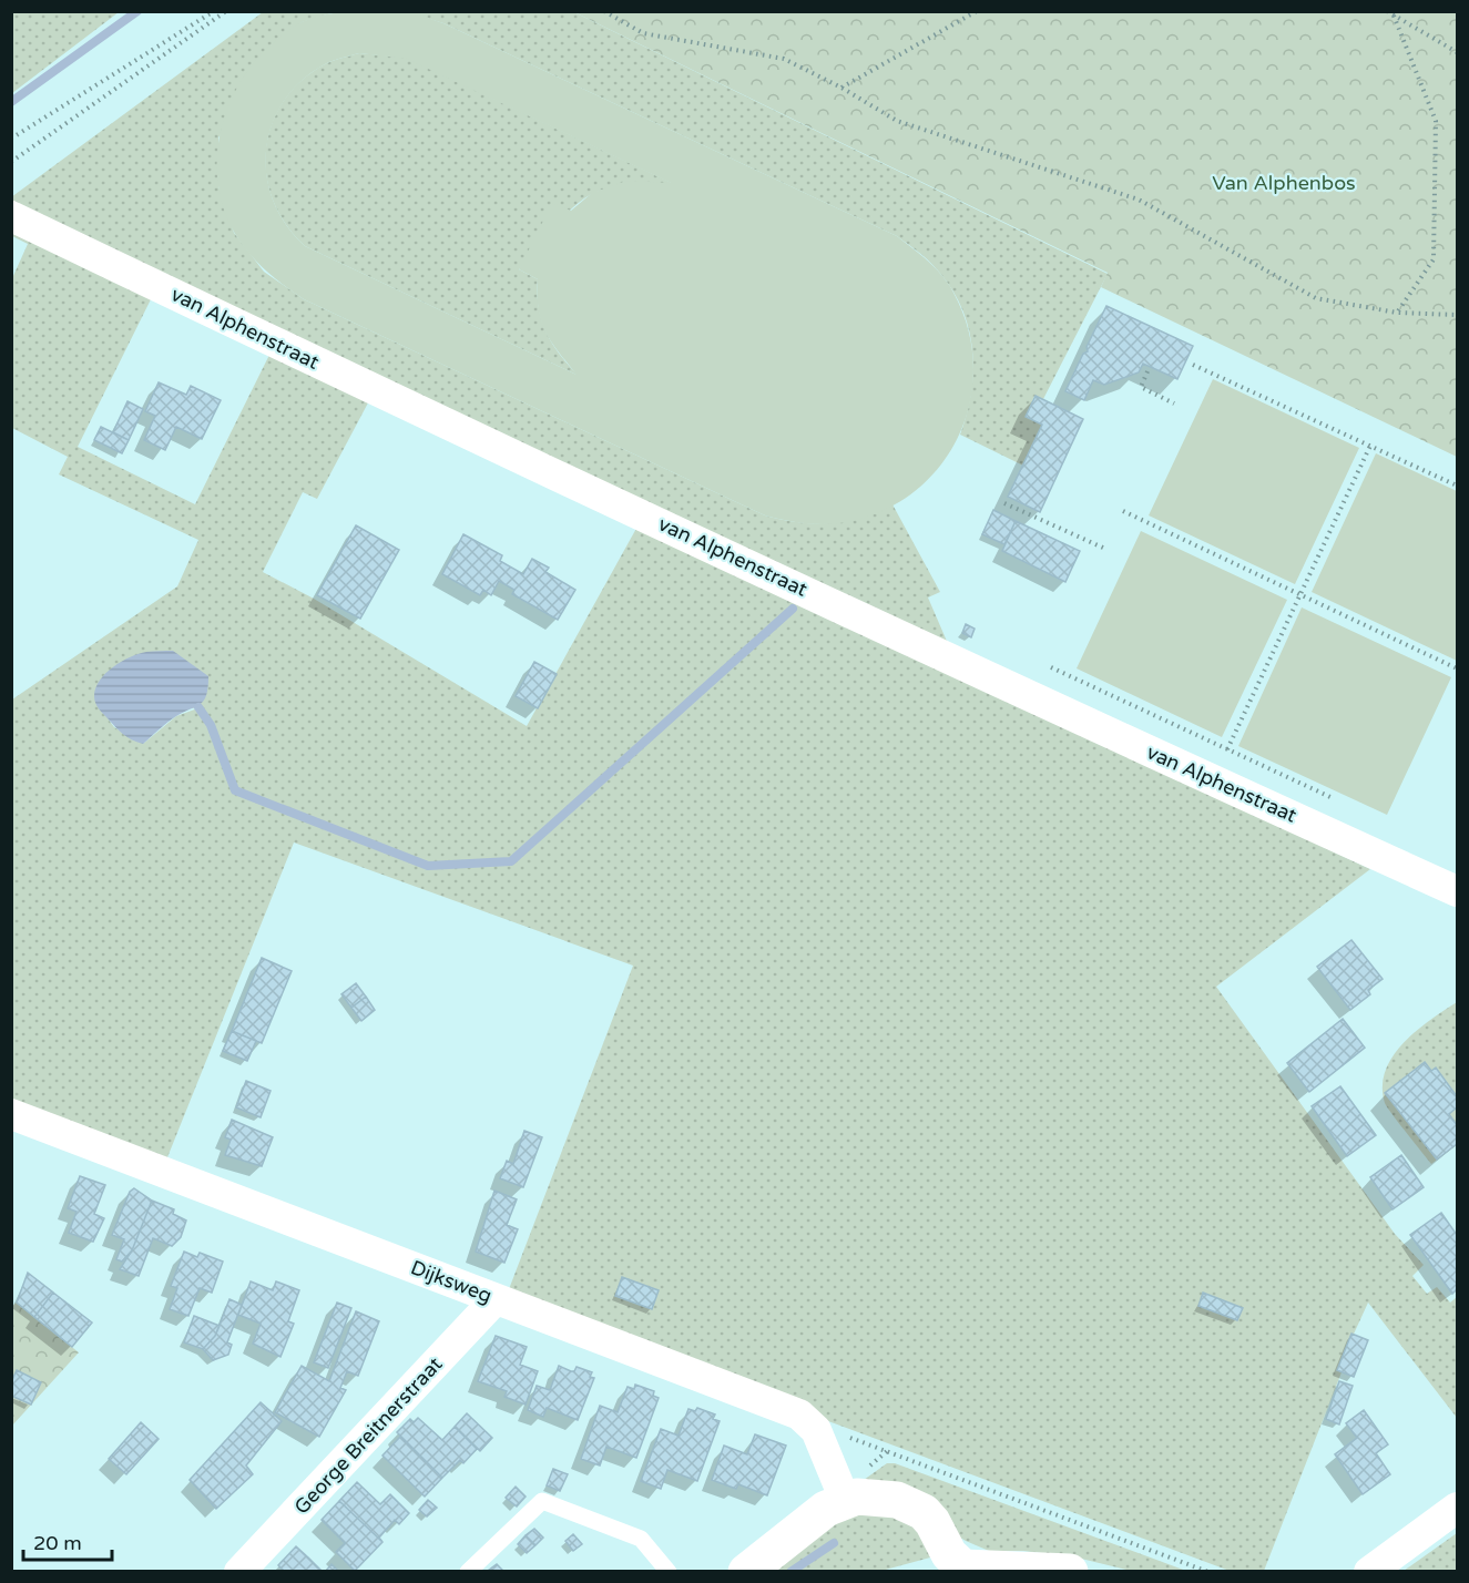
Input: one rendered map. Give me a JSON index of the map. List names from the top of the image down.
{
  "streets": {
    "street": ["van Alphenstraat", "Dijksweg", "George Breitnerstraat"]
  },
  "crossings": [
    ["Dijksweg", "George Breitnerstraat"]
  ],
  "parks": ["Van Alphenbos"],
  "scale_bar": "20 m"
}
